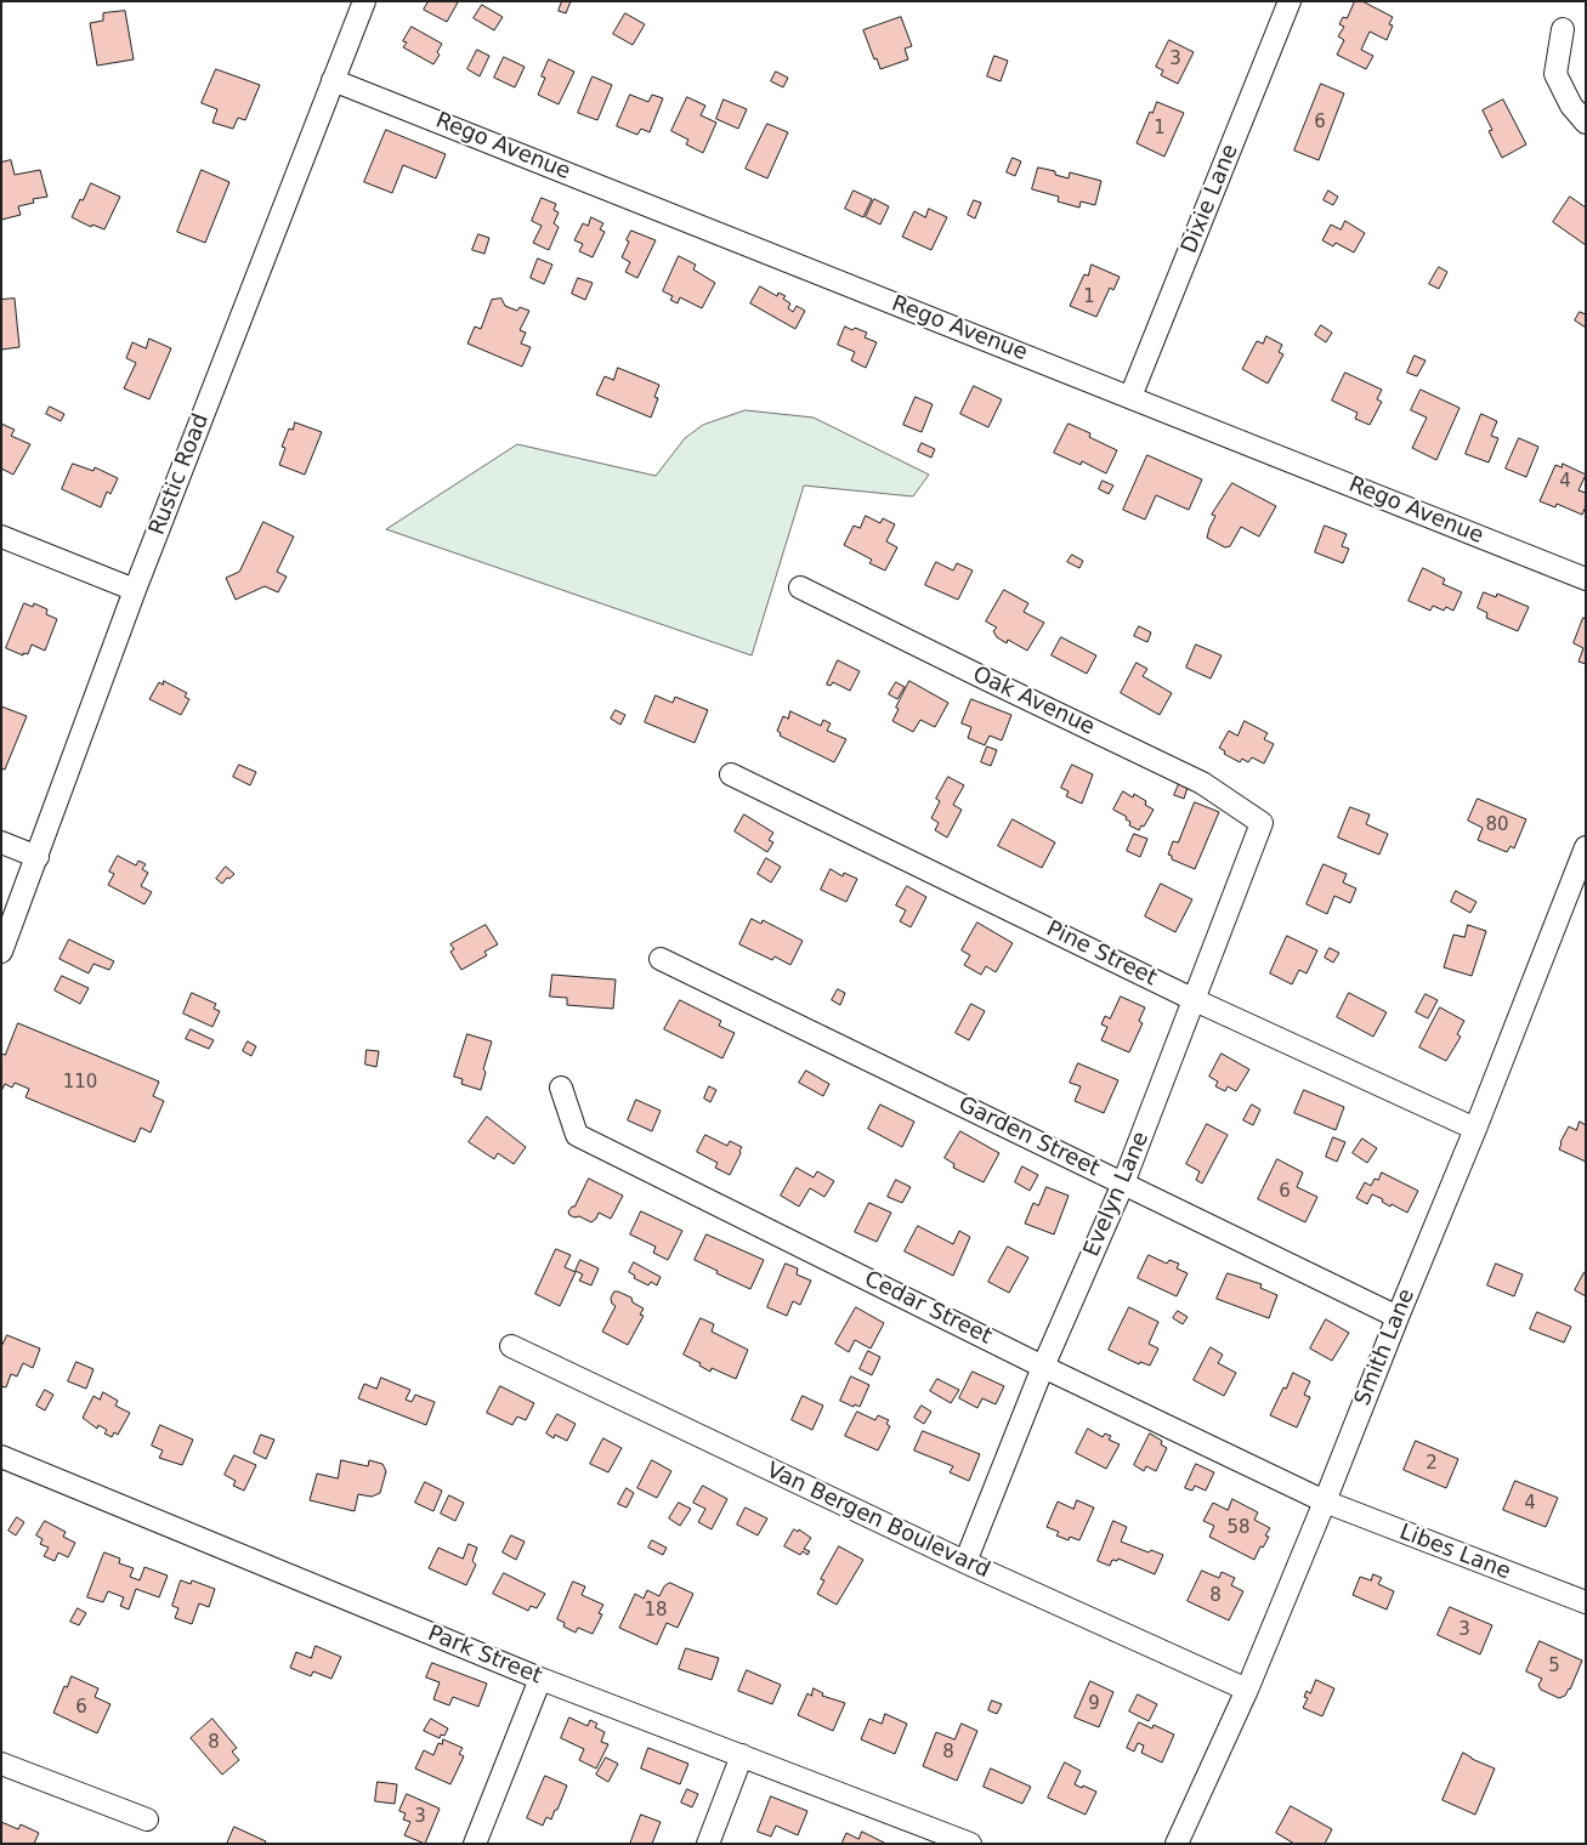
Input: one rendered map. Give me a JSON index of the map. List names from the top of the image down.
{
  "streets": {
    "street": [
      "Rego Avenue",
      "Dixie Lane",
      "Rustic Road",
      "Oak Avenue",
      "Pine Street",
      "Garden Street",
      "Evelyn Lane",
      "Cedar Street",
      "Smith Lane",
      "Van Bergen Boulevard",
      "Libes Lane",
      "Park Street"
    ]
  },
  "crossings": [
    ["Rego Avenue", "Dixie Lane"],
    ["Rego Avenue", "Rustic Road"],
    ["Oak Avenue", "Evelyn Lane"],
    ["Pine Street", "Evelyn Lane"],
    ["Pine Street", "Smith Lane"],
    ["Garden Street", "Evelyn Lane"],
    ["Garden Street", "Smith Lane"],
    ["Evelyn Lane", "Cedar Street"],
    ["Evelyn Lane", "Van Bergen Boulevard"],
    ["Cedar Street", "Smith Lane"],
    ["Cedar Street", "Libes Lane"],
    ["Smith Lane", "Van Bergen Boulevard"],
    ["Smith Lane", "Libes Lane"]
  ],
  "house_numbers": [
    "3",
    "6",
    "1",
    "1",
    "4",
    "80",
    "110",
    "6",
    "2",
    "4",
    "58",
    "8",
    "18",
    "3",
    "5",
    "9",
    "6",
    "8",
    "8",
    "3"
  ]
}
